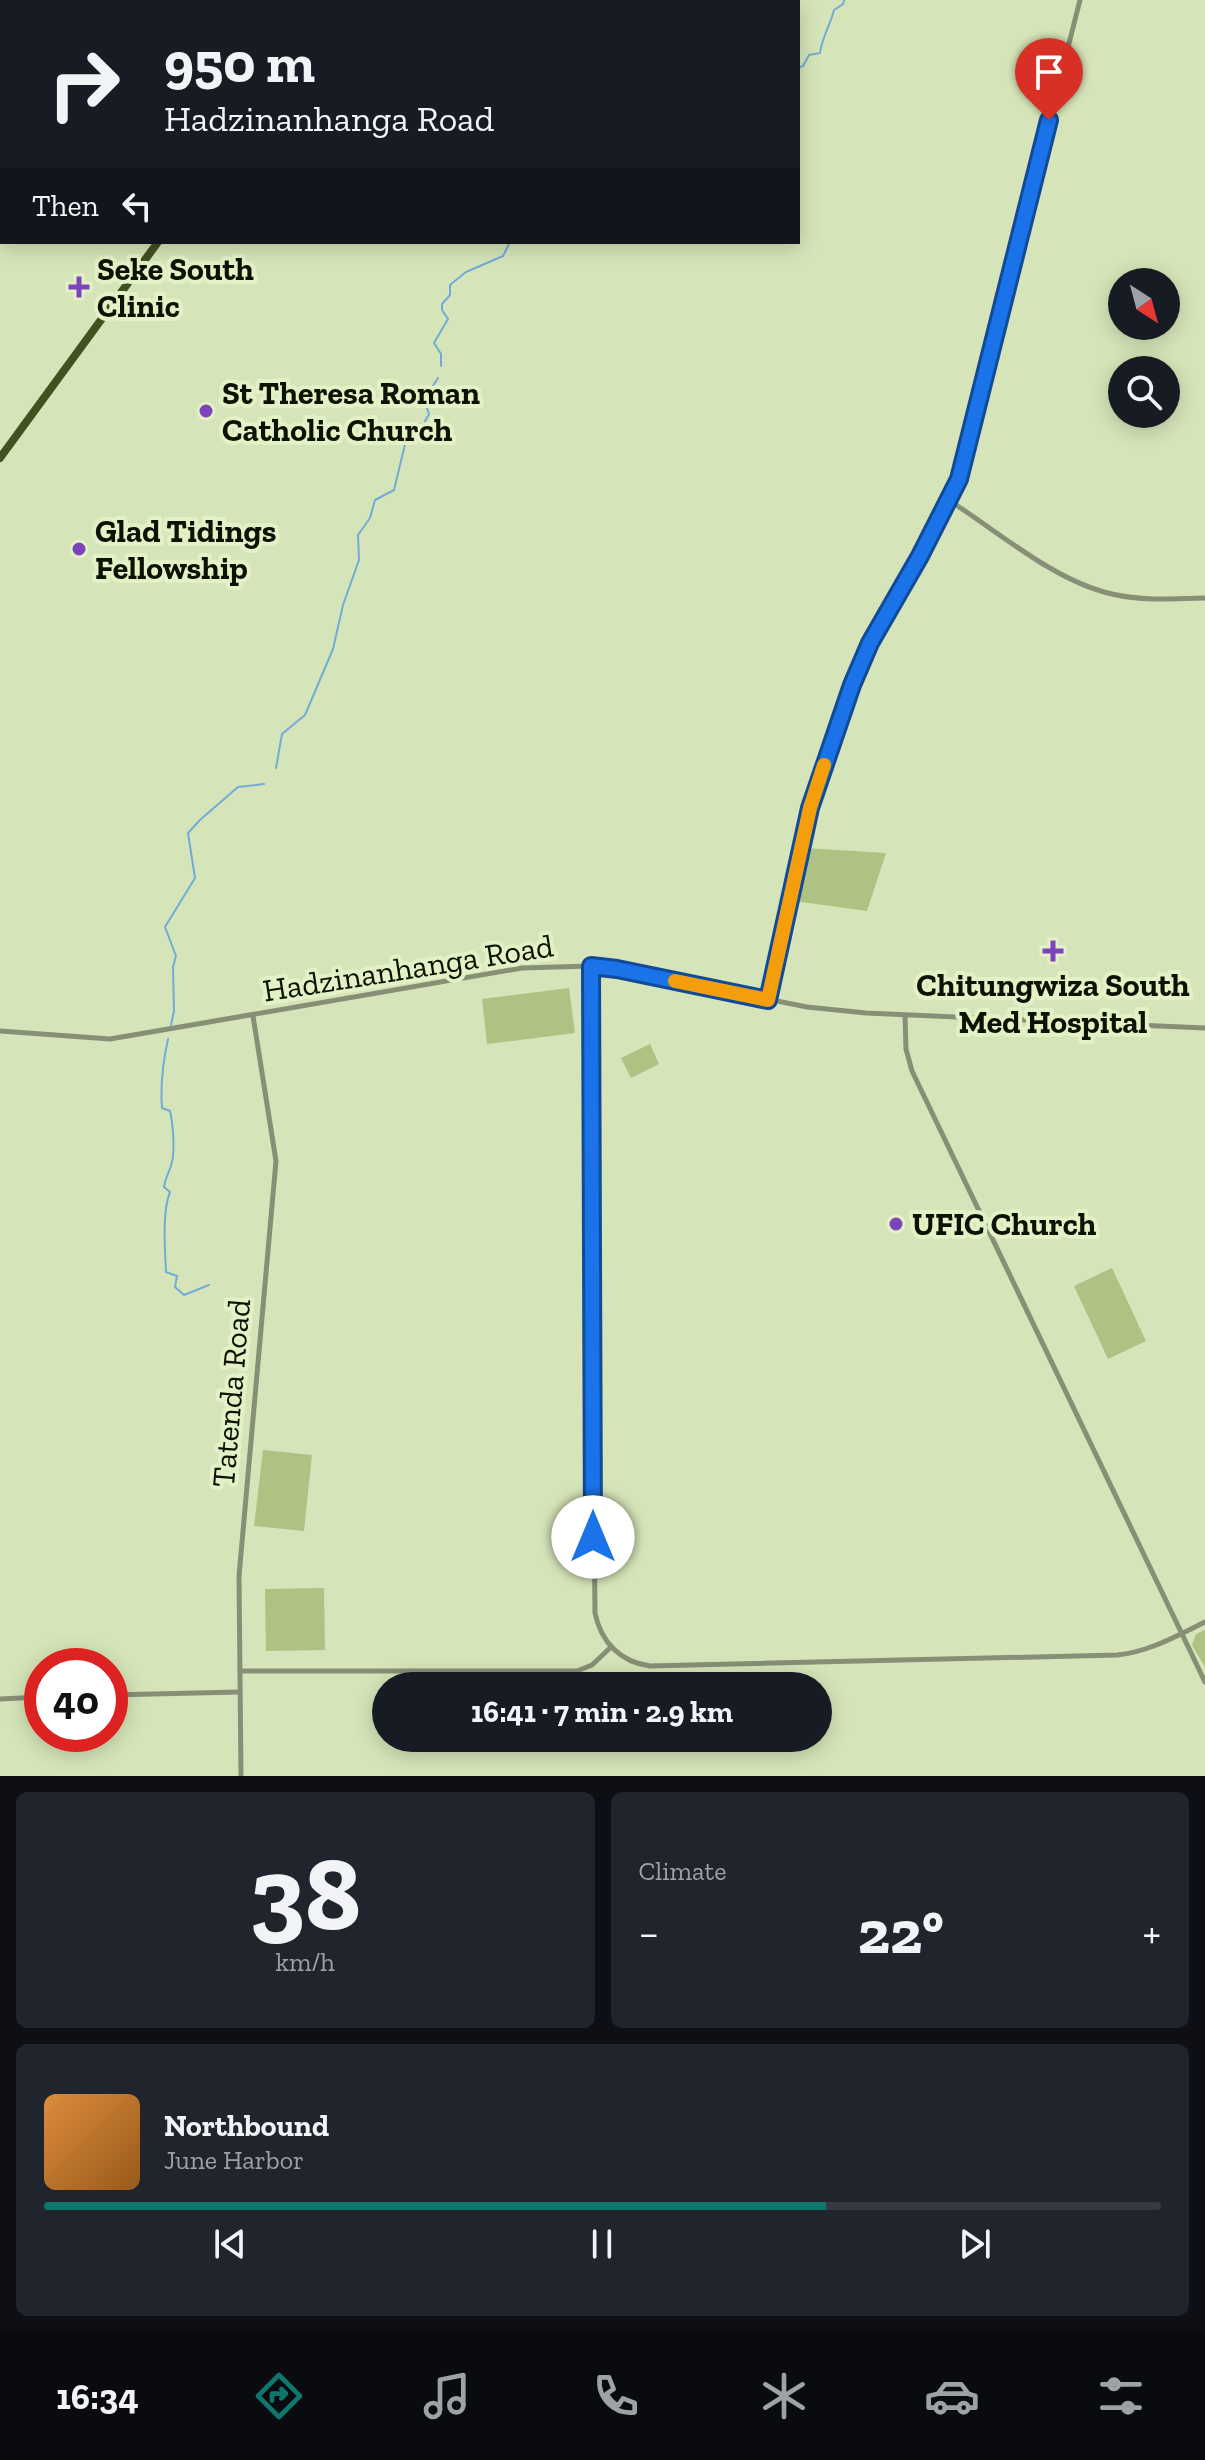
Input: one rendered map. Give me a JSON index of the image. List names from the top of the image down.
{
  "streets": {
    "street": ["Hadzinanhanga Road", "Tatenda Road"]
  },
  "crossings": [
    ["Hadzinanhanga Road", "Tatenda Road"]
  ],
  "places": {
    "health": ["Seke South Clinic", "Chitungwiza South Med Hospital"],
    "other": ["St Theresa Roman Catholic Church", "Glad Tidings Fellowship", "UFIC Church"]
  },
  "north": "bottom right",
  "page": {
    "turn": ["950 m", "Hadzinanhanga Road"],
    "then": "Then",
    "limit": "40",
    "trip": "16:41 · 7 min · 2.9 km",
    "tile": [
      ["38", "km/h"],
      "Climate"
    ],
    "heat": ["−", "22°", "+"],
    "song": ["Northbound", "June Harbor"],
    "tabs": "16:34"
  }
}
